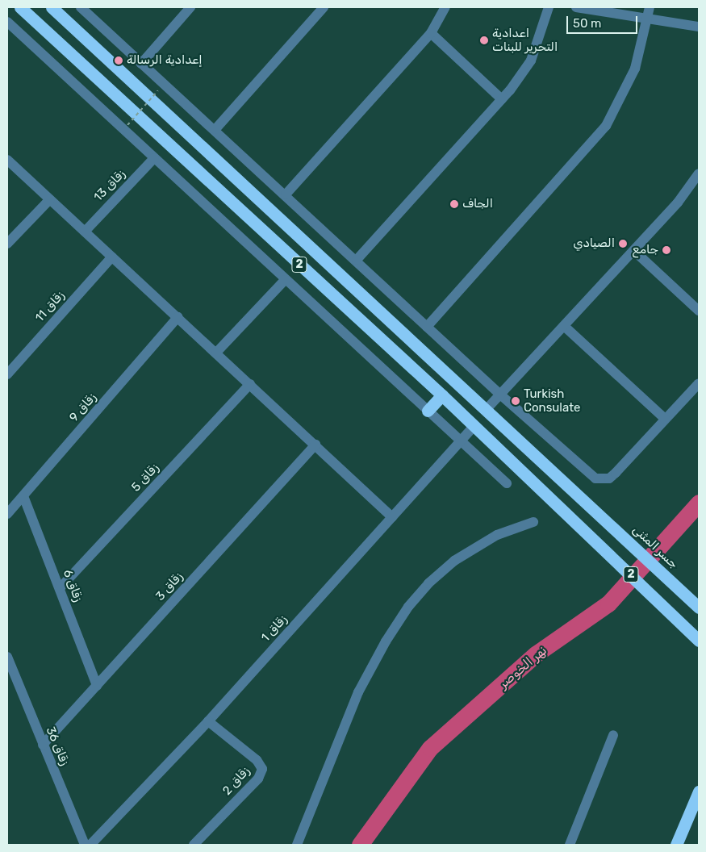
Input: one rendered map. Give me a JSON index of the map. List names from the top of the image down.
{
  "streets": {
    "highway": ["2", "جسر المثنى"],
    "street": [
      "زقاق 13",
      "زقاق 11",
      "زقاق 9",
      "زقاق 5",
      "زقاق 6",
      "زقاق 3",
      "زقاق 1",
      "زقاق 36",
      "زقاق 2"
    ]
  },
  "crossings": [
    ["2", "جسر المثنى"],
    ["2", "زقاق 1"],
    ["زقاق 9", "زقاق 6"],
    ["زقاق 5", "زقاق 6"],
    ["زقاق 6", "زقاق 3"],
    ["زقاق 3", "زقاق 36"],
    ["زقاق 1", "زقاق 2"]
  ],
  "water": ["نهر الخوصر"],
  "places": [
    "اعدادية التحرير للبنات",
    "إعدادية الرسالة",
    "الجاف",
    "الصيادي",
    "جامع",
    "Turkish Consulate"
  ],
  "scale_bar": "50 m"
}
